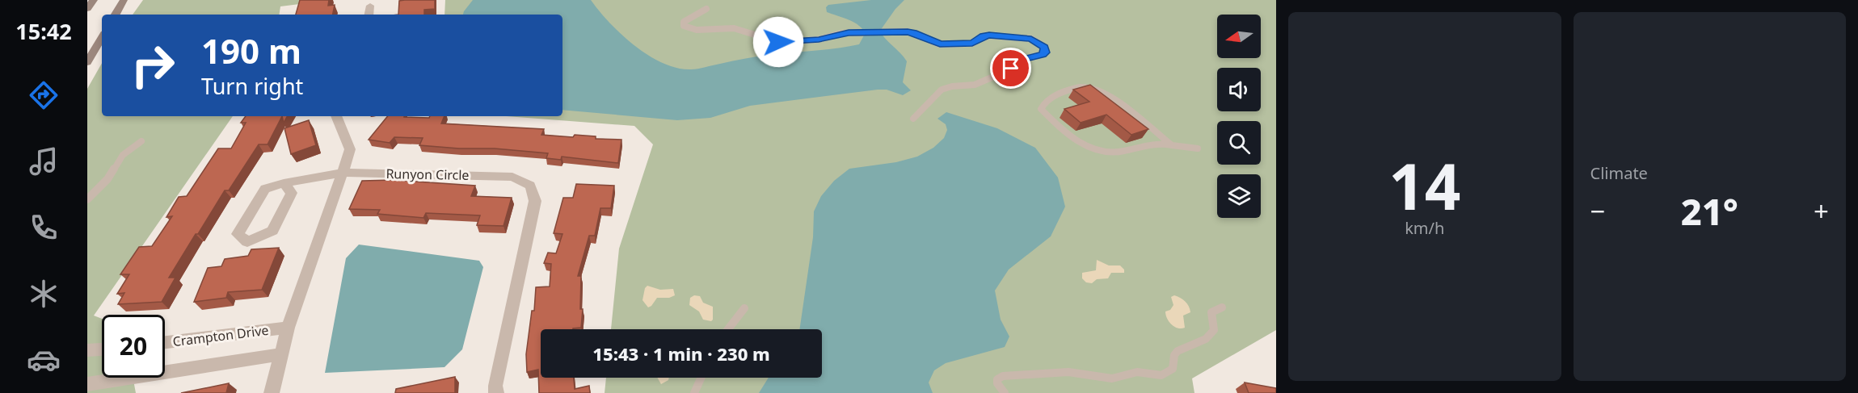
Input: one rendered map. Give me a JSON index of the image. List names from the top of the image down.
{
  "streets": {
    "street": ["Runyon Circle", "Crampton Drive"]
  },
  "north": "left",
  "page": {
    "tabs": "15:42",
    "tile": [
      ["14", "km/h"],
      "Climate"
    ],
    "turn": ["190 m", "Turn right"],
    "heat": ["−", "21°", "+"],
    "limit": "20",
    "trip": "15:43 · 1 min · 230 m"
  }
}
